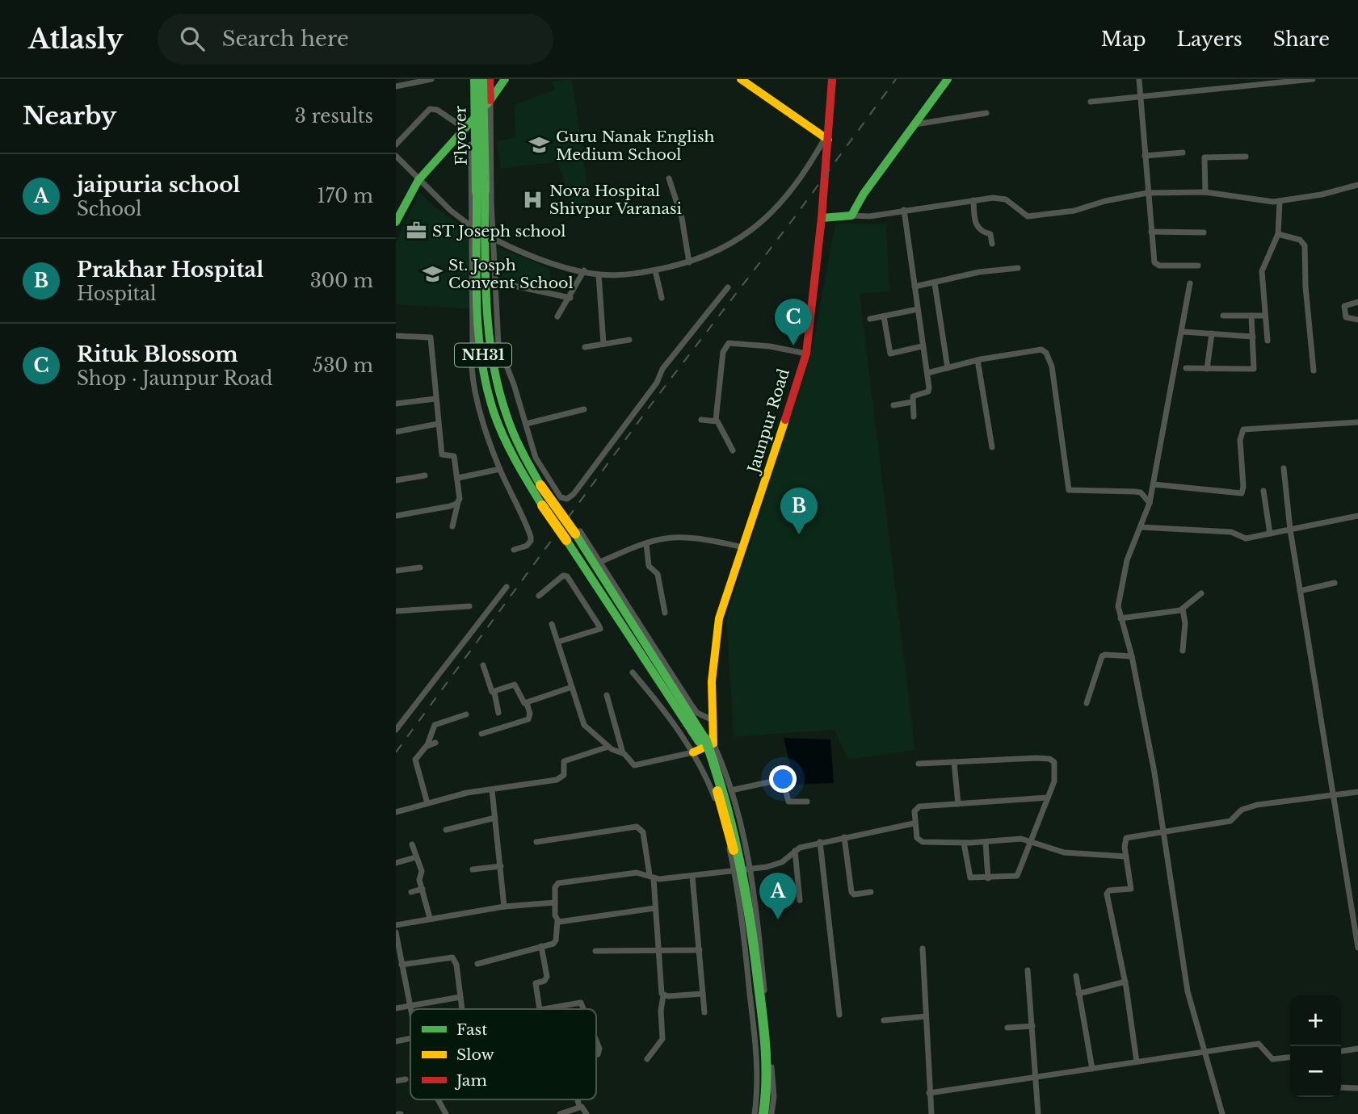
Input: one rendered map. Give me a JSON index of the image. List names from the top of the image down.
{
  "streets": {
    "main road": ["Flyover", "NH31", "Jaunpur Road"]
  },
  "crossings": [
    ["Flyover", "NH31"],
    ["NH31", "Jaunpur Road"]
  ],
  "places": {
    "school or university": ["Guru Nanak English Medium School", "St. Josph Convent School"],
    "hospital": ["Nova Hospital Shivpur Varanasi"],
    "office": ["ST Joseph school"]
  },
  "legend": ["Fast", "Slow", "Jam"],
  "page": {
    "header": "Atlasly",
    "search": "Search here",
    "nav": ["Map", "Layers", "Share"],
    "heading": ["Nearby", "3 results"],
    "list": [
      {
        "mark": "A",
        "name": "jaipuria school",
        "note": "School",
        "value": "170 m"
      },
      {
        "mark": "B",
        "name": "Prakhar Hospital",
        "note": "Hospital",
        "value": "300 m"
      },
      {
        "mark": "C",
        "name": "Rituk Blossom",
        "note": "Shop · Jaunpur Road",
        "value": "530 m"
      }
    ],
    "pins": ["C", "B", "A"],
    "map_buttons": ["+", "−"]
  }
}
